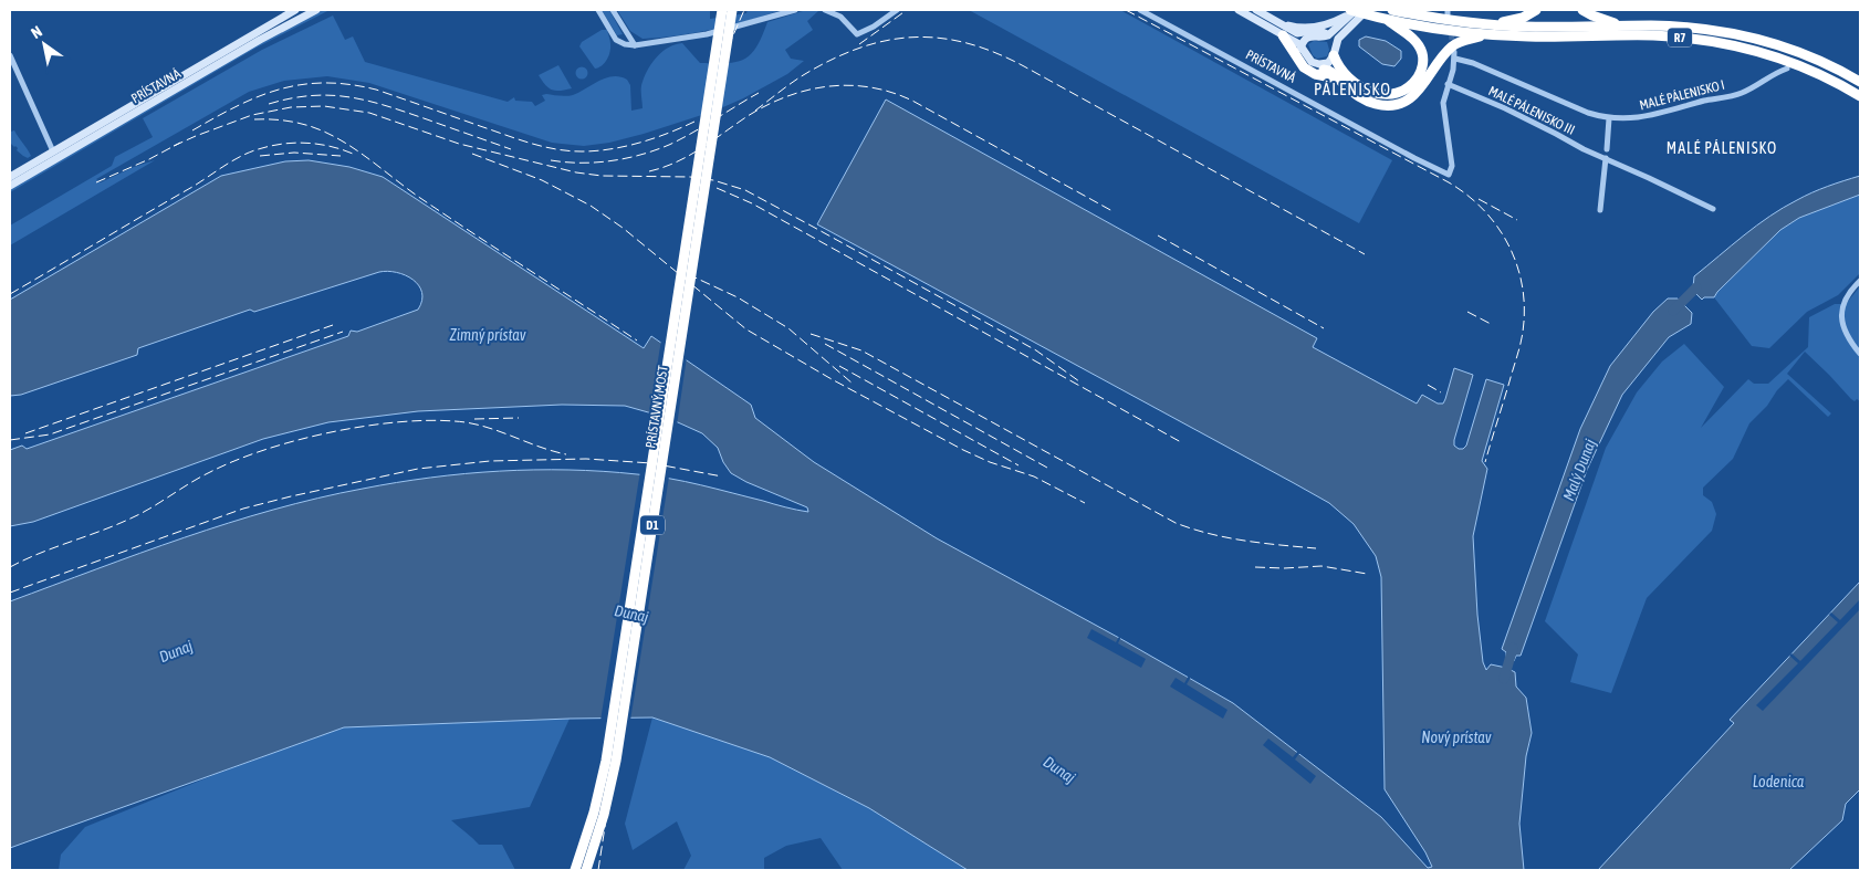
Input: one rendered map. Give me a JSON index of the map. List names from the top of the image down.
{
  "streets": {
    "highway": ["R7", "PRÍSTAVNÝ MOST", "D1"],
    "main road": ["PRÍSTAVNÁ"],
    "street": ["MALÉ PÁLENISKO I", "MALÉ PÁLENISKO III"]
  },
  "crossings": [
    ["PRÍSTAVNÁ", "MALÉ PÁLENISKO III"]
  ],
  "districts": ["PÁLENISKO", "MALÉ PÁLENISKO"],
  "water": [
    "Zimný prístav",
    "Malý Dunaj",
    "Dunaj",
    "Nový prístav",
    "Lodenica"
  ],
  "north": "top left"
}
